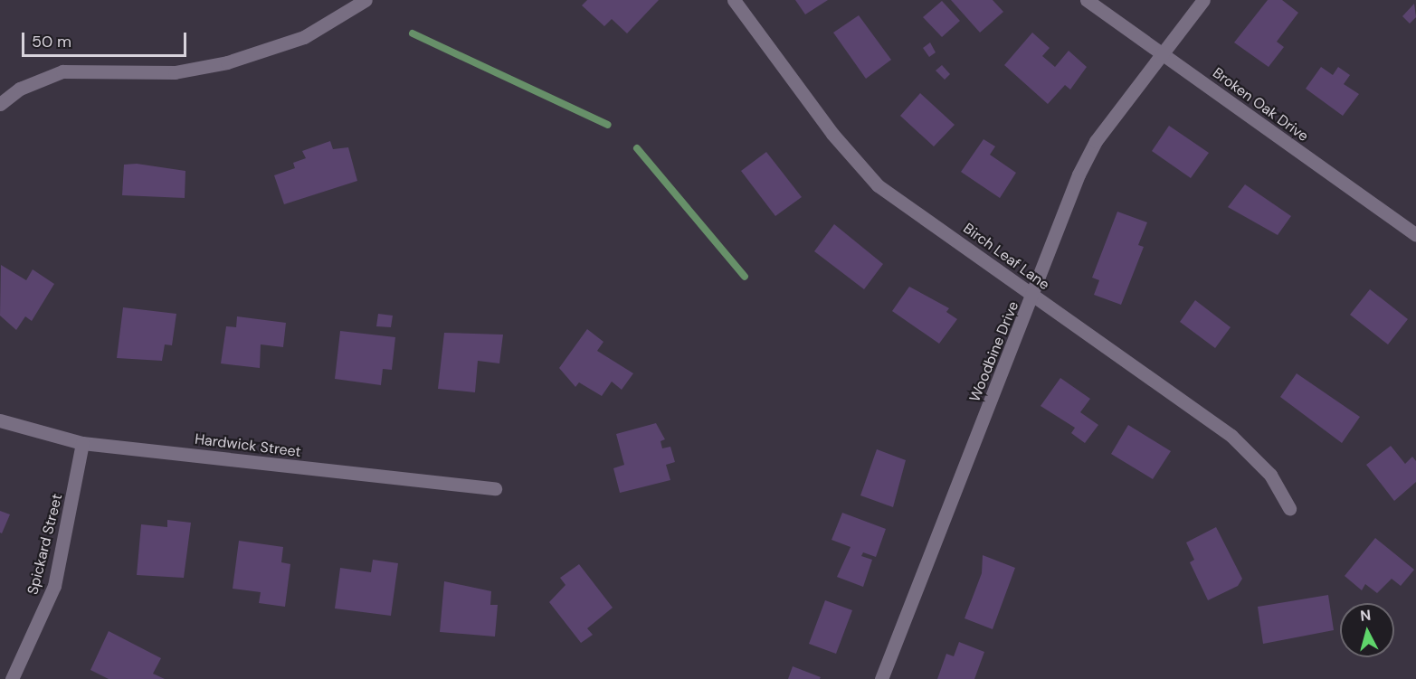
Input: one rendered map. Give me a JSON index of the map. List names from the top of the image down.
{
  "streets": {
    "street": [
      "Broken Oak Drive",
      "Birch Leaf Lane",
      "Woodbine Drive",
      "Hardwick Street",
      "Spickard Street"
    ]
  },
  "crossings": [
    ["Broken Oak Drive", "Woodbine Drive"],
    ["Birch Leaf Lane", "Woodbine Drive"],
    ["Hardwick Street", "Spickard Street"]
  ],
  "scale_bar": "50 m",
  "north": "top"
}
